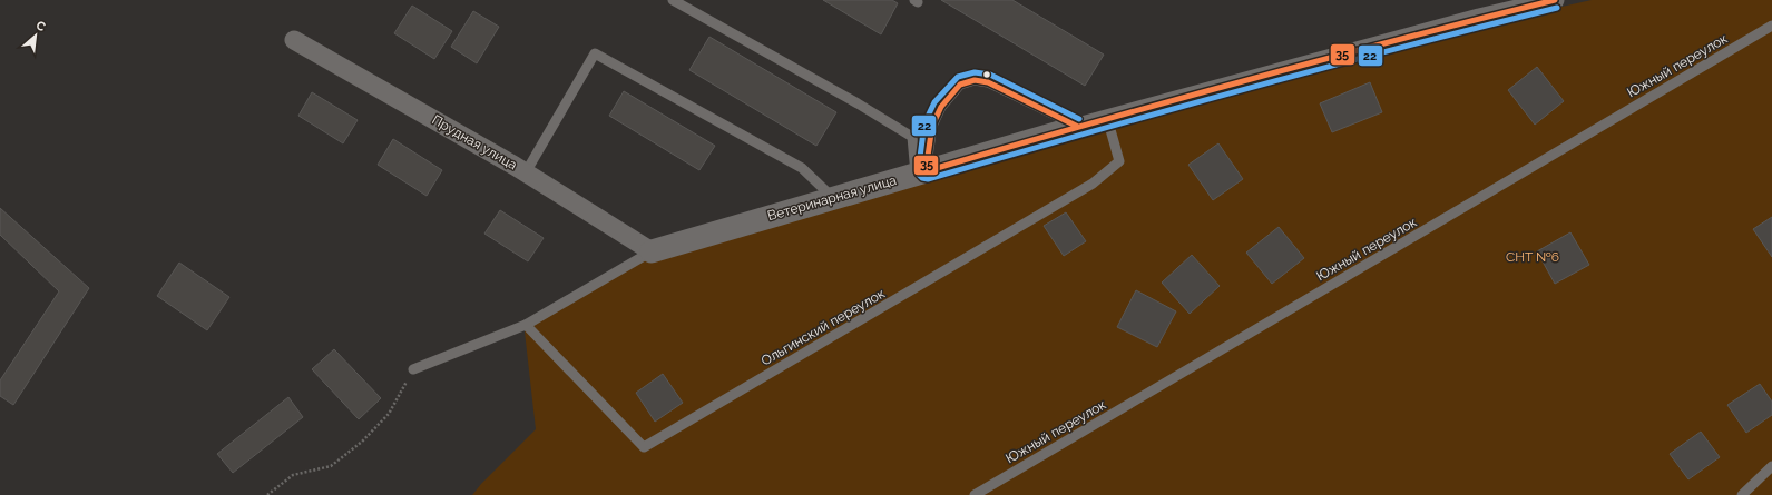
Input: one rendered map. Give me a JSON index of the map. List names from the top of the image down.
{
  "streets": {
    "street": ["Прудная улица", "Ветеринарная улица"],
    "lane": ["Южный переулок", "Ольгинский переулок"]
  },
  "crossings": [
    ["Прудная улица", "Ветеринарная улица"],
    ["Ветеринарная улица", "Ольгинский переулок"]
  ],
  "parks": ["СНТ №6"],
  "lines": ["transit line 35", "transit line 22"],
  "north": "top right"
}
